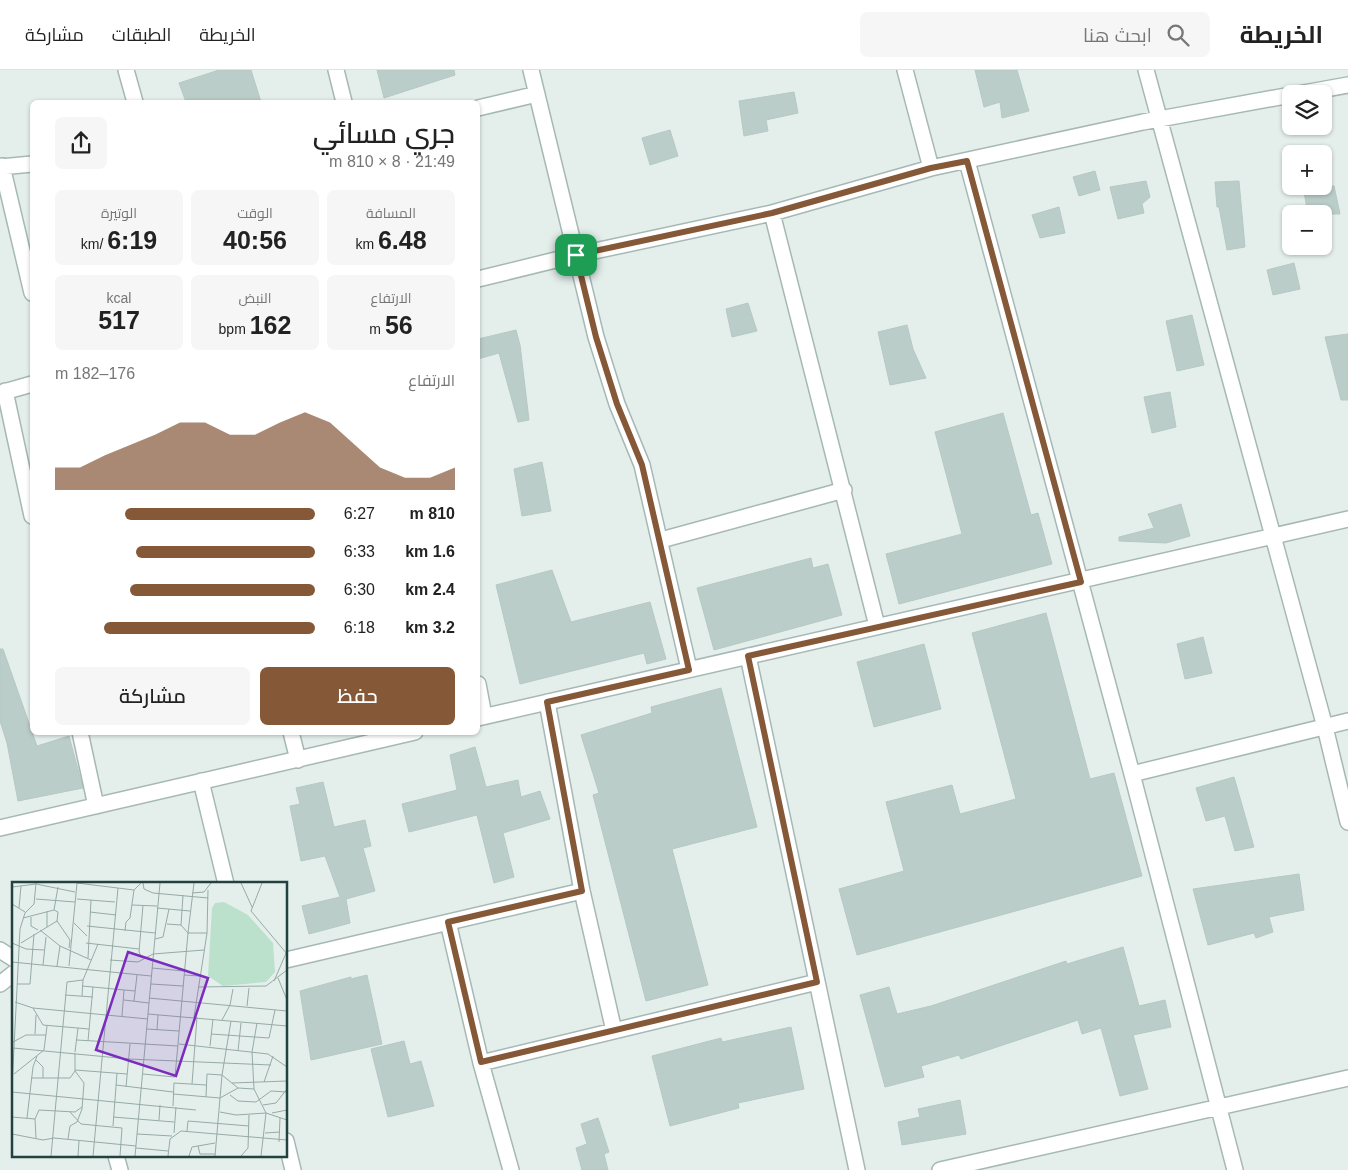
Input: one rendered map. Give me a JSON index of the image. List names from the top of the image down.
{
  "page": {
    "header": "الخريطة",
    "search": "ابحث هنا",
    "nav": ["الخريطة", "الطبقات", "مشاركة"],
    "map_buttons": ["+", "−"],
    "heading": ["جري مسائي", "21:49 · 8 × 810 m"],
    "stats": [
      ["المسافة", "6.48 km"],
      ["الوقت", "40:56"],
      ["الوتيرة", "6:19 /km"],
      ["الارتفاع", "56 m"],
      ["النبض", "162 bpm"],
      ["kcal", "517"]
    ],
    "chart": ["الارتفاع", "176–182 m"],
    "list": [
      {
        "name": "810 m",
        "note": "6:27"
      },
      {
        "name": "1.6 km",
        "note": "6:33"
      },
      {
        "name": "2.4 km",
        "note": "6:30"
      },
      {
        "name": "3.2 km",
        "note": "6:18"
      }
    ],
    "buttons": ["حفظ", "مشاركة"]
  }
}
